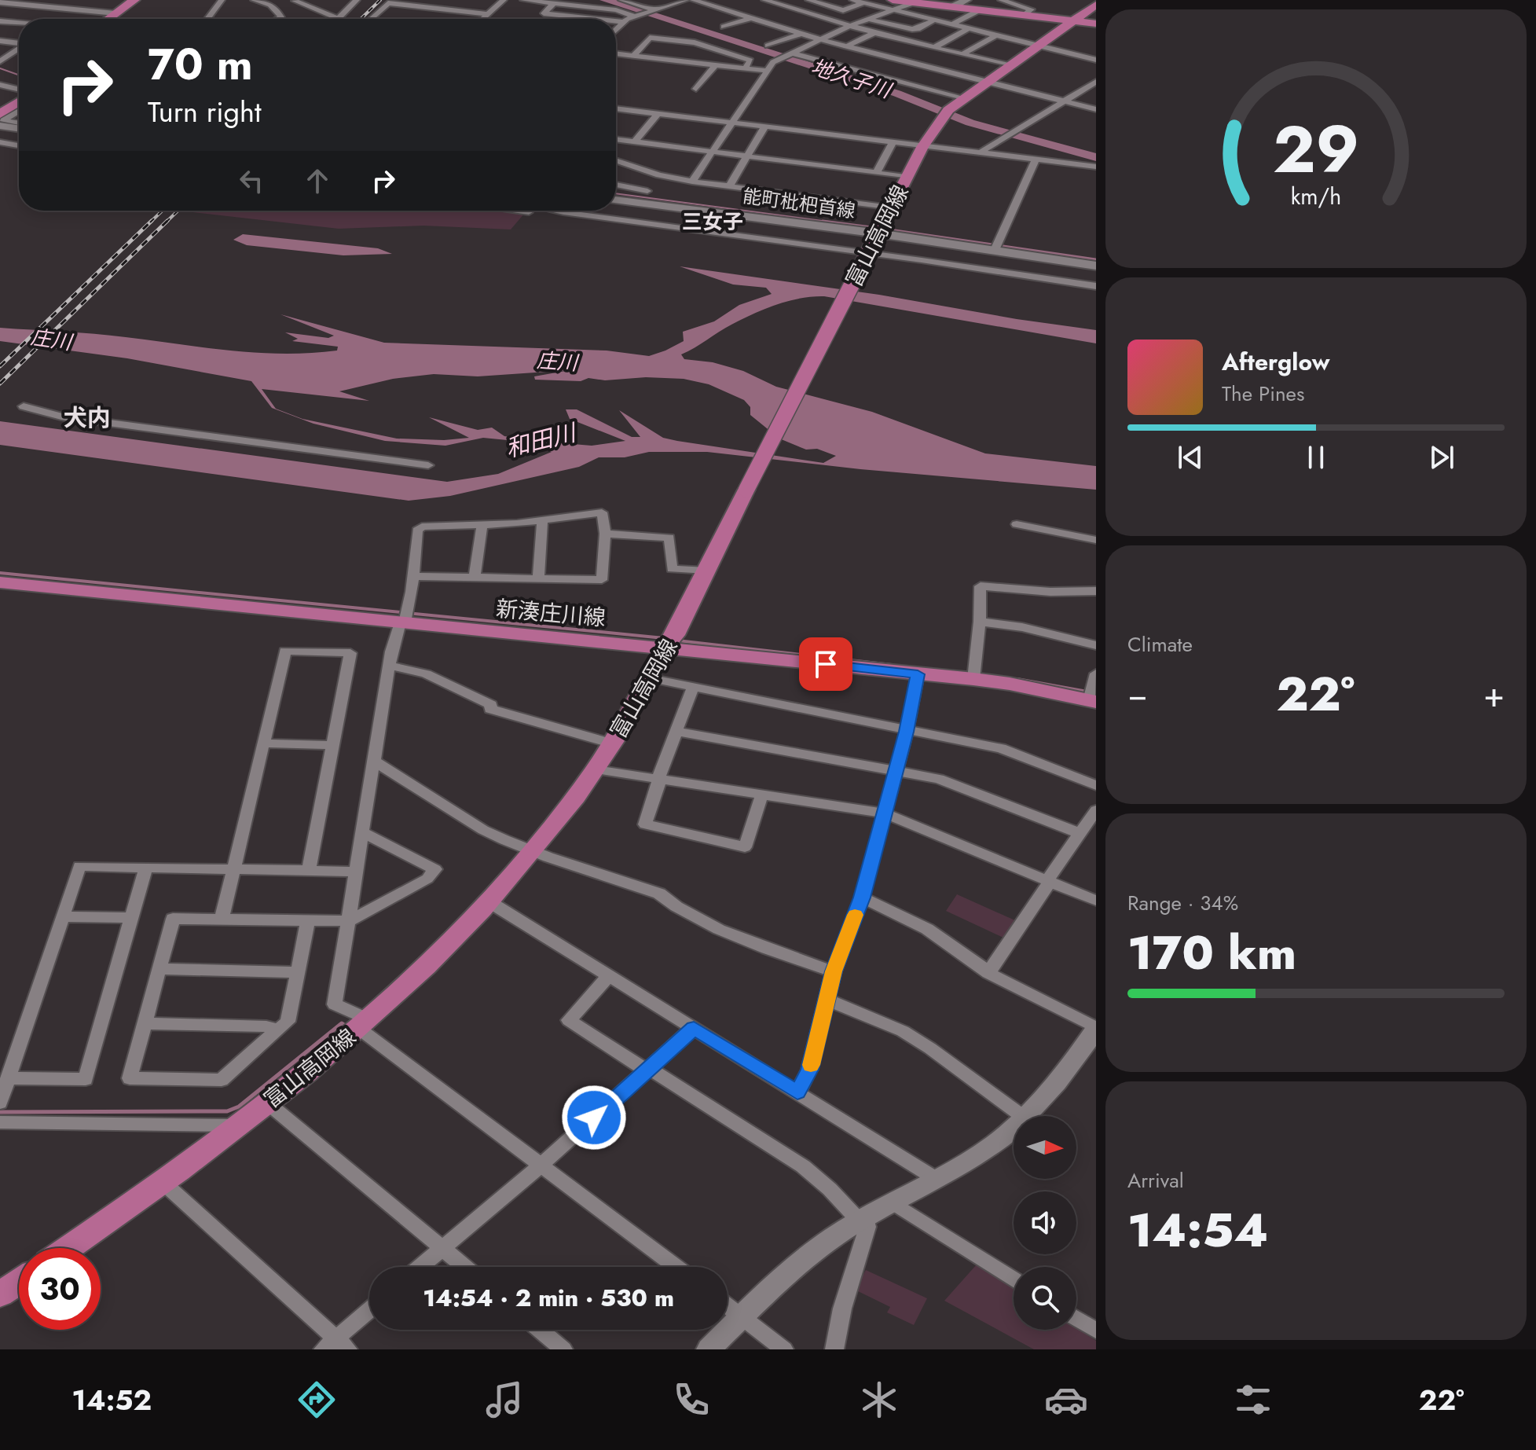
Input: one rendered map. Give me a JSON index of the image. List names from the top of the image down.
{
  "streets": {
    "main road": ["能町枇杷首線", "富山高岡線", "新湊庄川線"]
  },
  "crossings": [
    ["能町枇杷首線", "富山高岡線"],
    ["富山高岡線", "新湊庄川線"]
  ],
  "districts": ["三女子", "犬内"],
  "water": ["地久子川", "庄川", "和田川"],
  "north": "right",
  "page": {
    "turn": ["70 m", "Turn right"],
    "song": ["Afterglow", "The Pines"],
    "tile": [
      "Climate",
      ["Range · 34%", "170 km"],
      ["Arrival", "14:54"]
    ],
    "heat": ["−", "22°", "+"],
    "limit": "30",
    "trip": "14:54 · 2 min · 530 m",
    "tabs": ["14:52", "22°"],
    "gauge": ["29", "km/h"]
  }
}
